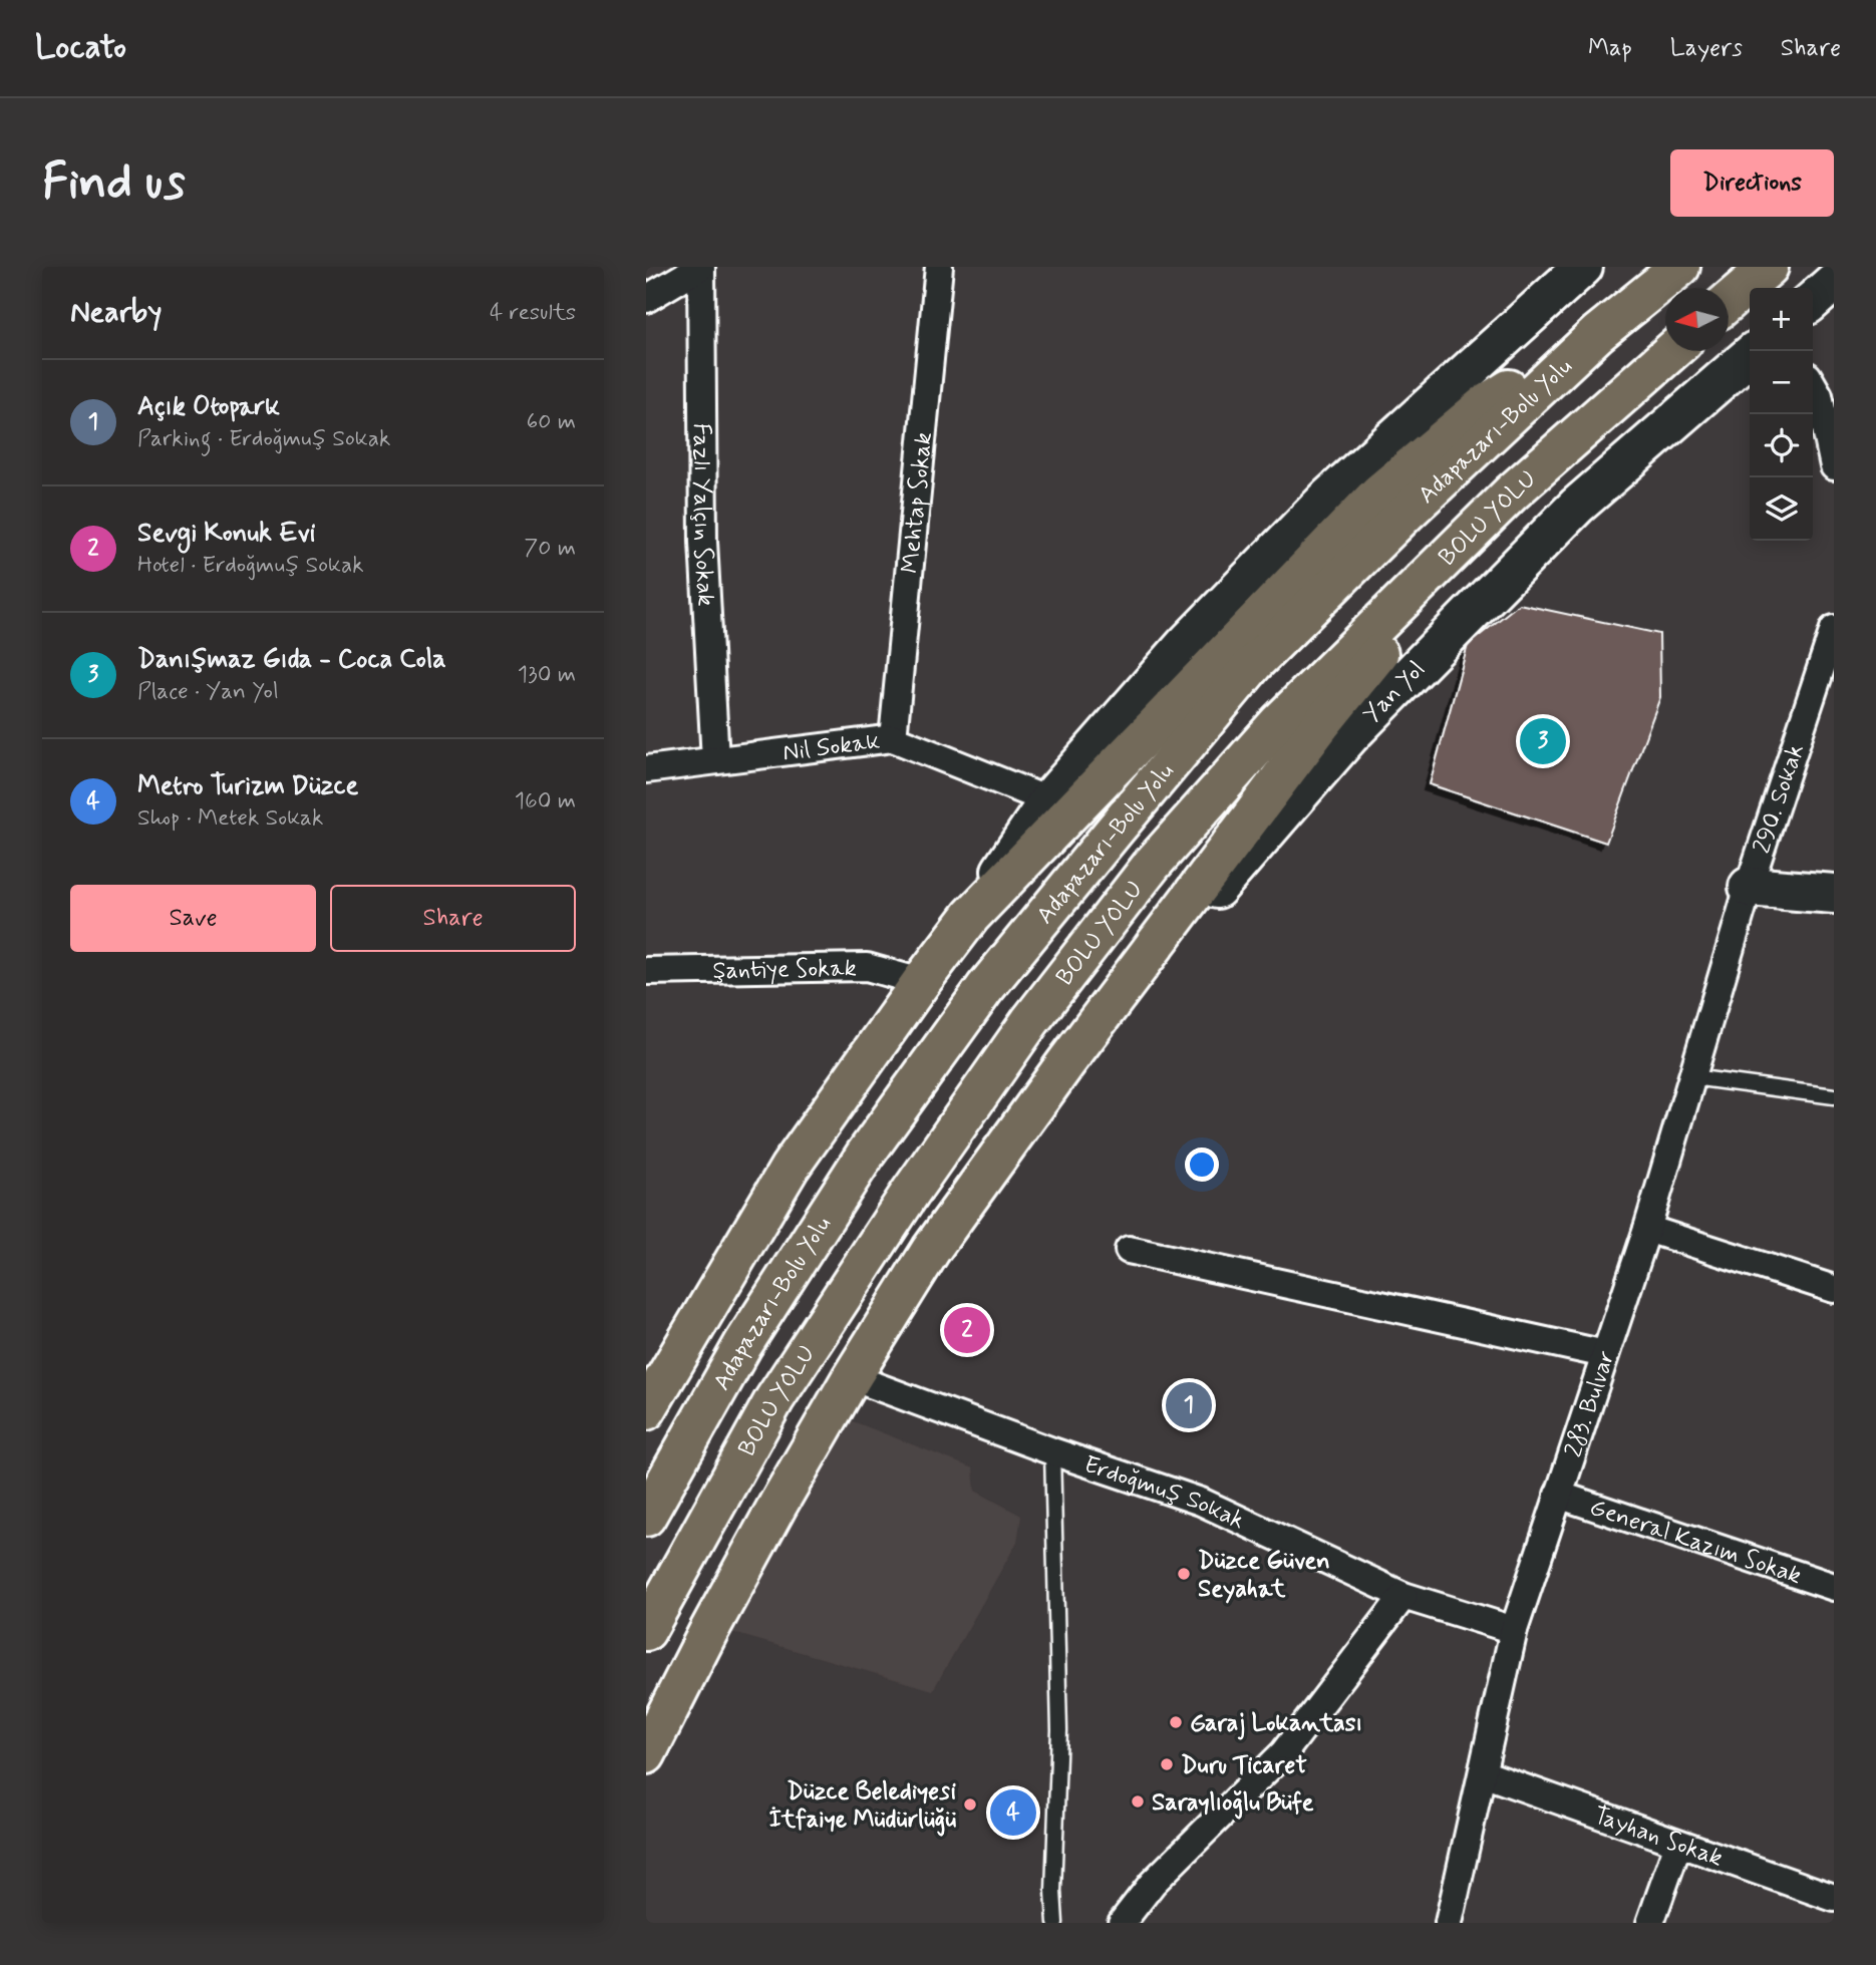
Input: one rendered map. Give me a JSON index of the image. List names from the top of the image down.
{
  "streets": {
    "highway": ["Adapazarı-Bolu Yolu", "BOLU YOLU"],
    "street": [
      "Mehtap Sokak",
      "Fazlı Yalçın Sokak",
      "Yan Yol",
      "Nil Sokak",
      "290. Sokak",
      "Şantiye Sokak",
      "283. Bulvar",
      "Erdoğmuş Sokak",
      "General Kazım Sokak",
      "Tayhan Sokak"
    ]
  },
  "crossings": [
    ["Mehtap Sokak", "Nil Sokak"],
    ["Fazlı Yalçın Sokak", "Nil Sokak"],
    ["290. Sokak", "283. Bulvar"],
    ["283. Bulvar", "Erdoğmuş Sokak"],
    ["283. Bulvar", "General Kazım Sokak"],
    ["283. Bulvar", "Tayhan Sokak"]
  ],
  "places": [
    "Düzce Güven Seyahat",
    "Garaj Lokantası",
    "Duru Ticaret",
    "Saraylıoğlu Büfe",
    "Düzce Belediyesi İtfaiye Müdürlüğü"
  ],
  "north": "left",
  "page": {
    "header": "Locato",
    "nav": ["Map", "Layers", "Share"],
    "buttons": [
      "Directions",
      ["Save", "Share"]
    ],
    "title": "Find us",
    "heading": ["Nearby", "4 results"],
    "map_buttons": ["+", "−"],
    "list": [
      {
        "mark": "1",
        "name": "Açık Otopark",
        "note": "Parking · Erdoğmuş Sokak",
        "value": "60 m"
      },
      {
        "mark": "2",
        "name": "Sevgi Konuk Evi",
        "note": "Hotel · Erdoğmuş Sokak",
        "value": "70 m"
      },
      {
        "mark": "3",
        "name": "Danışmaz Gıda - Coca Cola",
        "note": "Place · Yan Yol",
        "value": "130 m"
      },
      {
        "mark": "4",
        "name": "Metro Turizm Düzce",
        "note": "Shop · Metek Sokak",
        "value": "160 m"
      }
    ],
    "pins": [
      "3",
      "2",
      "1",
      "4"
    ]
  }
}
